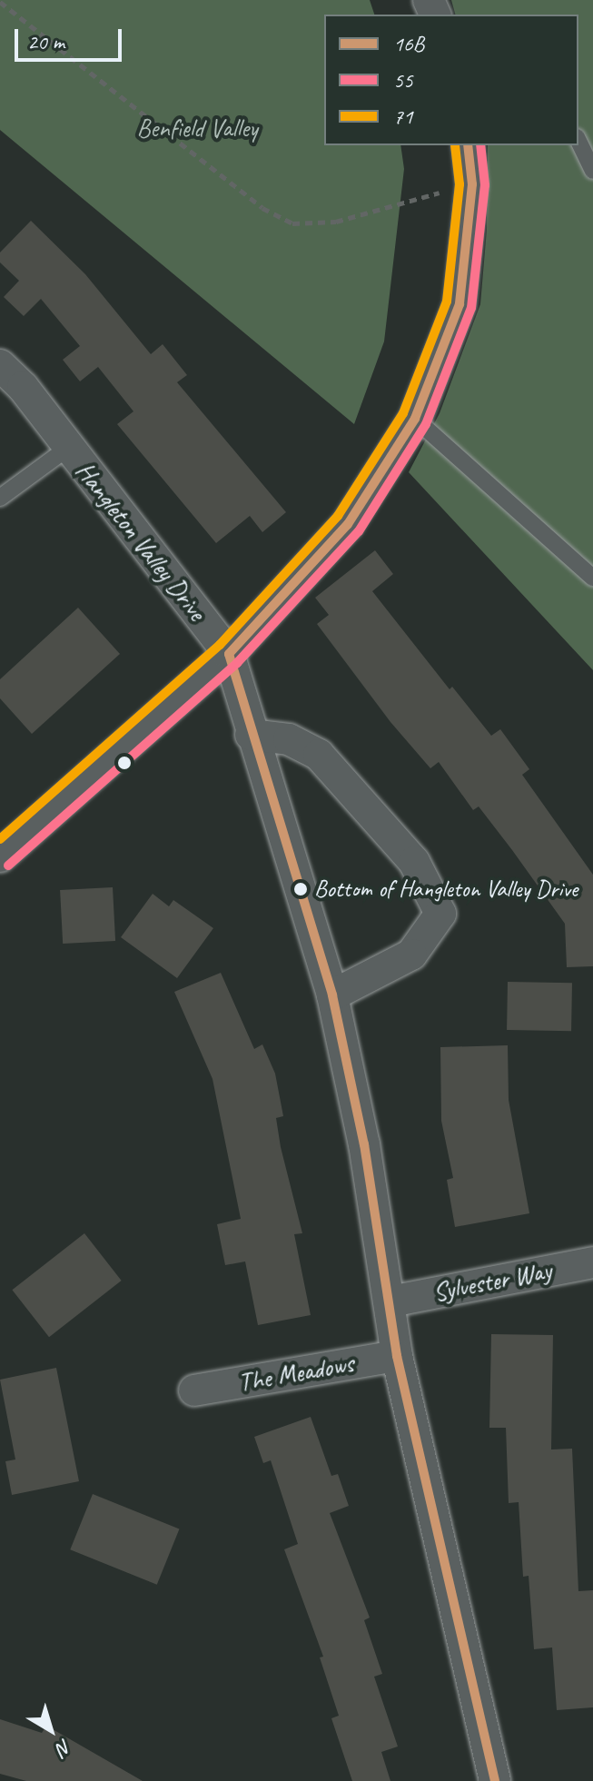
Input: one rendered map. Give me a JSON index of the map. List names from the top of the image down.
{
  "streets": {
    "street": ["Hangleton Valley Drive", "Sylvester Way", "The Meadows"]
  },
  "crossings": [
    ["Hangleton Valley Drive", "Sylvester Way"],
    ["Hangleton Valley Drive", "The Meadows"]
  ],
  "parks": ["Benfield Valley"],
  "places": ["Bottom of Hangleton Valley Drive"],
  "lines": ["transit line 16B", "transit line 55", "transit line 71"],
  "legend": ["16B", "55", "71"],
  "scale_bar": "20 m",
  "north": "bottom right"
}
